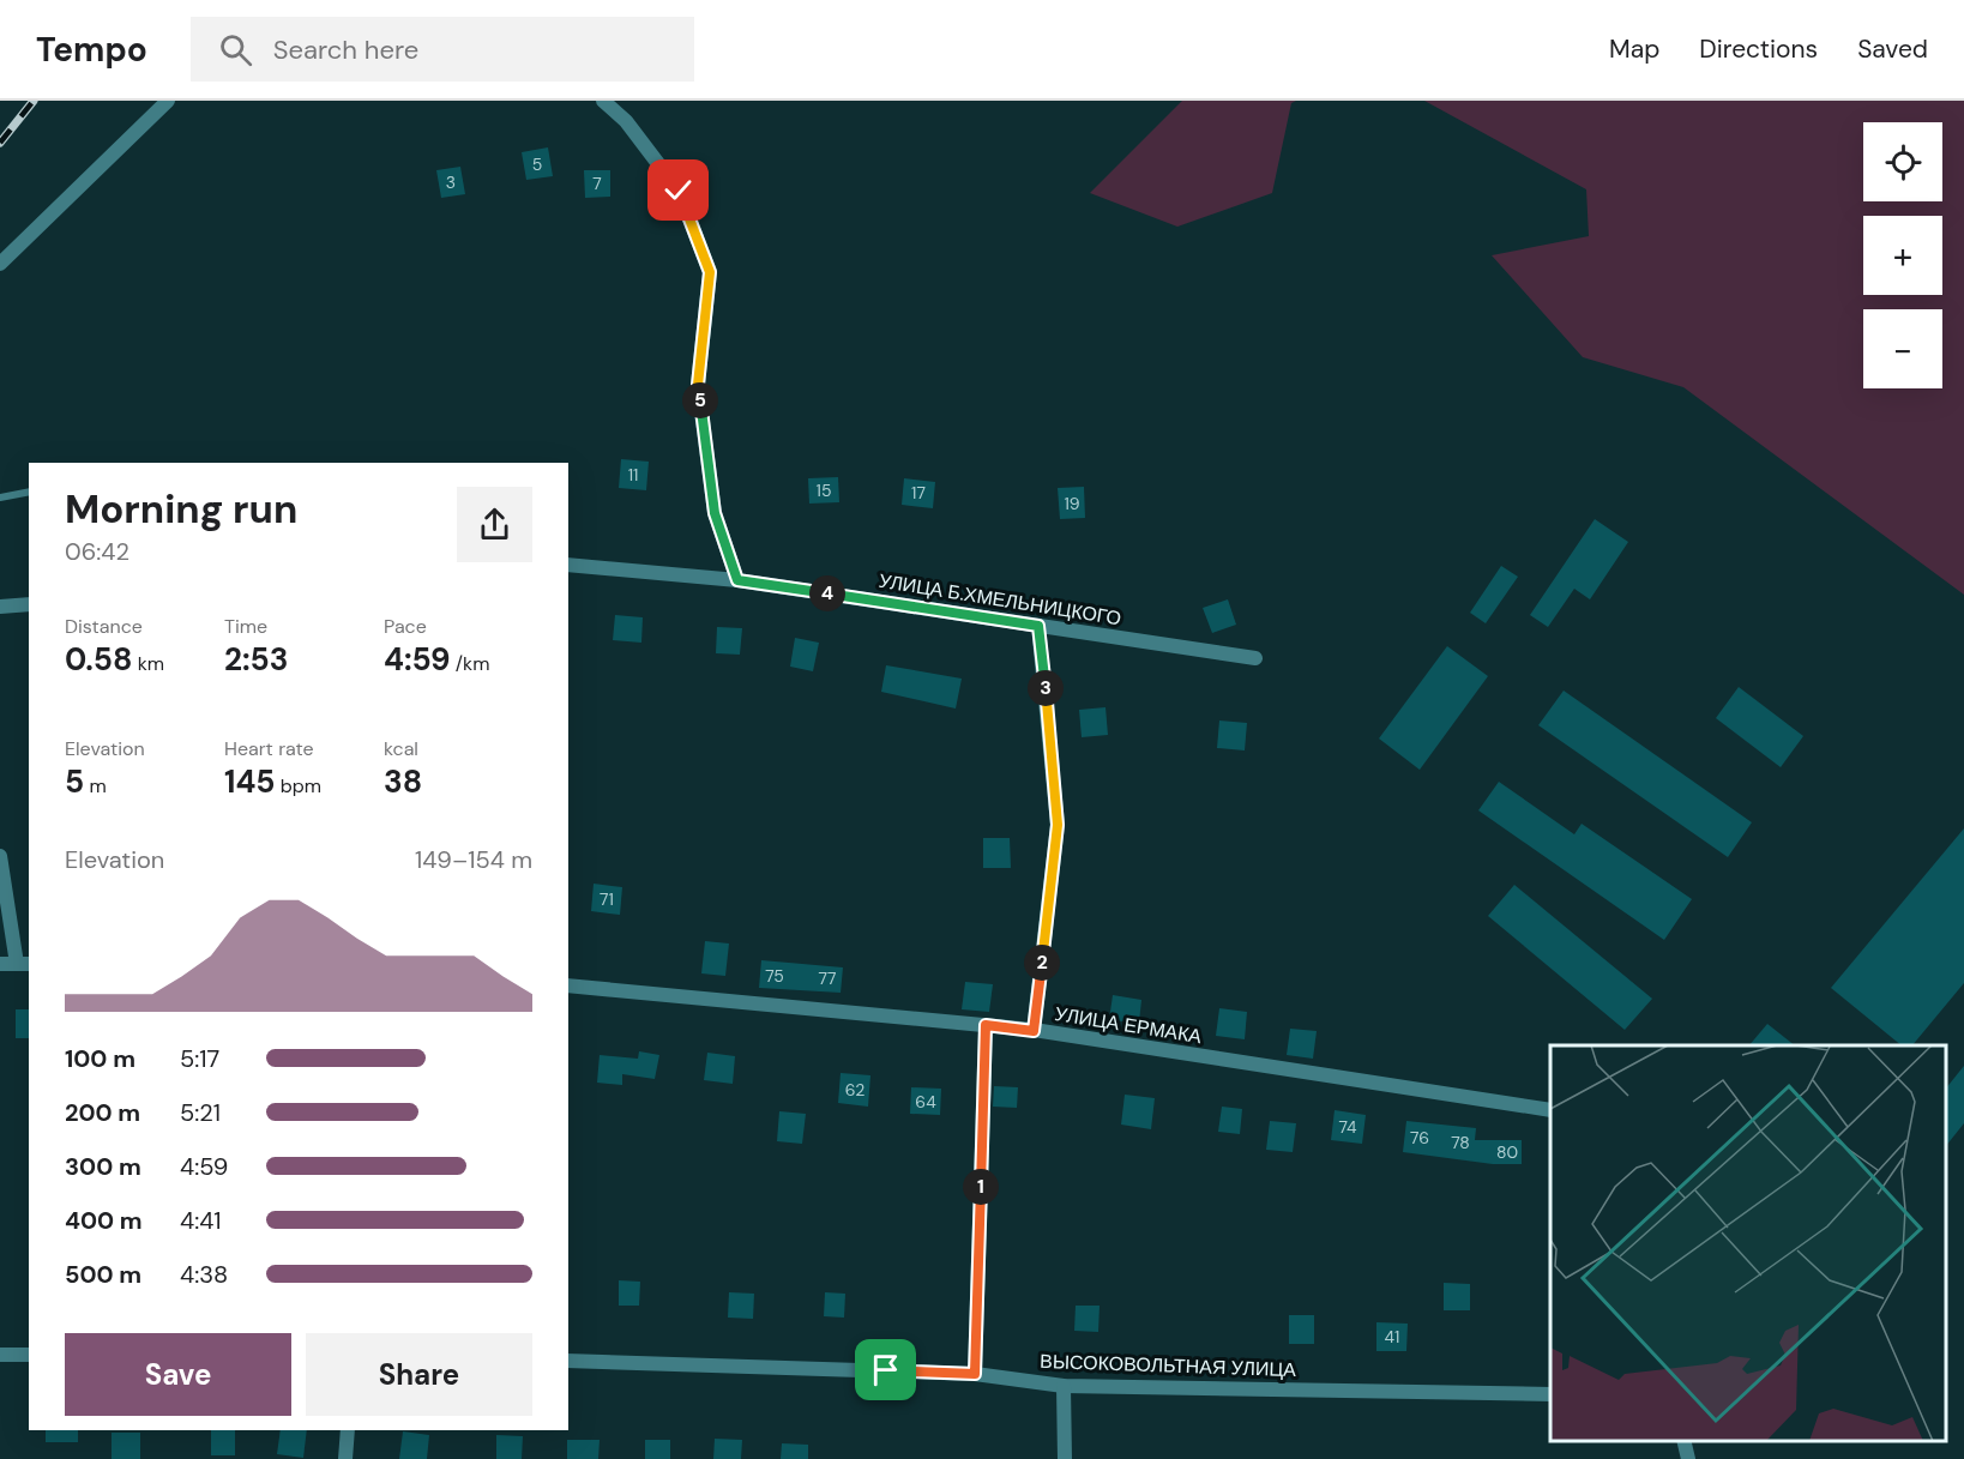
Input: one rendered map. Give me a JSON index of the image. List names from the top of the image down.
{
  "streets": {
    "street": ["УЛИЦА Б.ХМЕЛЬНИЦКОГО", "УЛИЦА ЕРМАКА", "ВЫСОКОВОЛЬТНАЯ УЛИЦА"]
  },
  "house_numbers": [
    "5",
    "3",
    "7",
    "11",
    "15",
    "17",
    "19",
    "71",
    "75",
    "77",
    "62",
    "64",
    "74",
    "76",
    "78",
    "80",
    "41"
  ],
  "page": {
    "header": "Tempo",
    "search": "Search here",
    "nav": ["Map", "Directions", "Saved"],
    "map_buttons": ["+", "−"],
    "pins": [
      "5",
      "4",
      "3",
      "2",
      "1"
    ],
    "heading": ["Morning run", "06:42"],
    "stats": [
      ["Distance", "0.58 km"],
      ["Time", "2:53"],
      ["Pace", "4:59 /km"],
      ["Elevation", "5 m"],
      ["Heart rate", "145 bpm"],
      ["kcal", "38"]
    ],
    "chart": ["Elevation", "149–154 m"],
    "list": [
      {
        "name": "100 m",
        "note": "5:17"
      },
      {
        "name": "200 m",
        "note": "5:21"
      },
      {
        "name": "300 m",
        "note": "4:59"
      },
      {
        "name": "400 m",
        "note": "4:41"
      },
      {
        "name": "500 m",
        "note": "4:38"
      }
    ],
    "buttons": ["Save", "Share"]
  }
}
